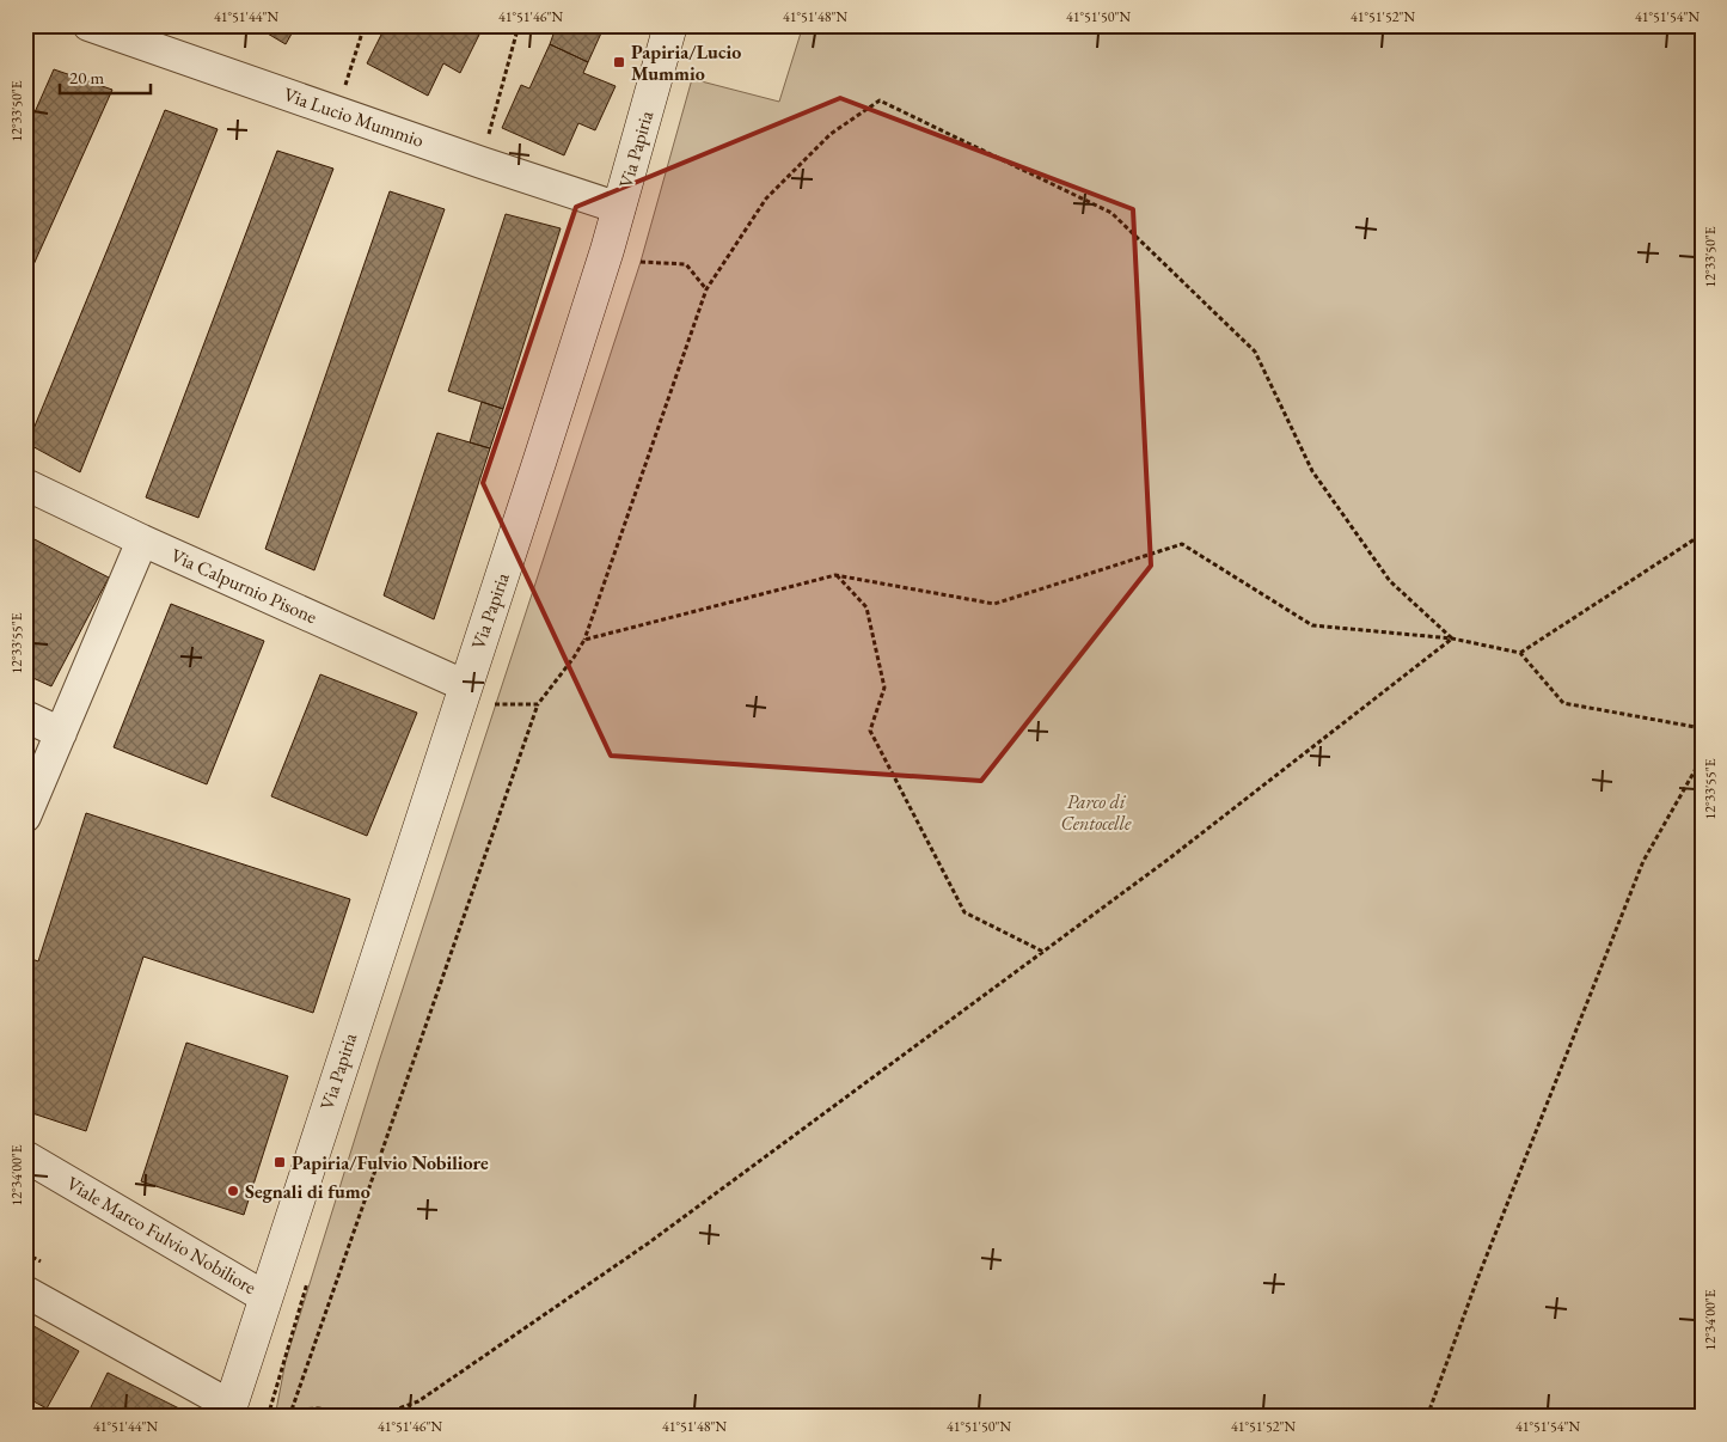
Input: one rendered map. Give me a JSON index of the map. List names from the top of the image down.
{
  "streets": {
    "street": [
      "Via Lucio Mummio",
      "Via Papiria",
      "Via Calpurnio Pisone",
      "Viale Marco Fulvio Nobiliore"
    ]
  },
  "crossings": [
    ["Via Lucio Mummio", "Via Papiria"],
    ["Via Papiria", "Via Calpurnio Pisone"],
    ["Via Papiria", "Viale Marco Fulvio Nobiliore"]
  ],
  "parks": ["Parco di Centocelle"],
  "places": {
    "transit": ["Papiria/Lucio Mummio", "Papiria/Fulvio Nobiliore"],
    "other": ["Segnali di fumo"]
  },
  "scale_bar": "20 m",
  "coordinates": [
    "41°51'44\"N",
    "41°51'46\"N",
    "41°51'48\"N",
    "41°51'50\"N",
    "41°51'52\"N",
    "41°51'54\"N",
    "12°33'50\"E",
    "12°33'55\"E",
    "12°34'00\"E"
  ]
}
